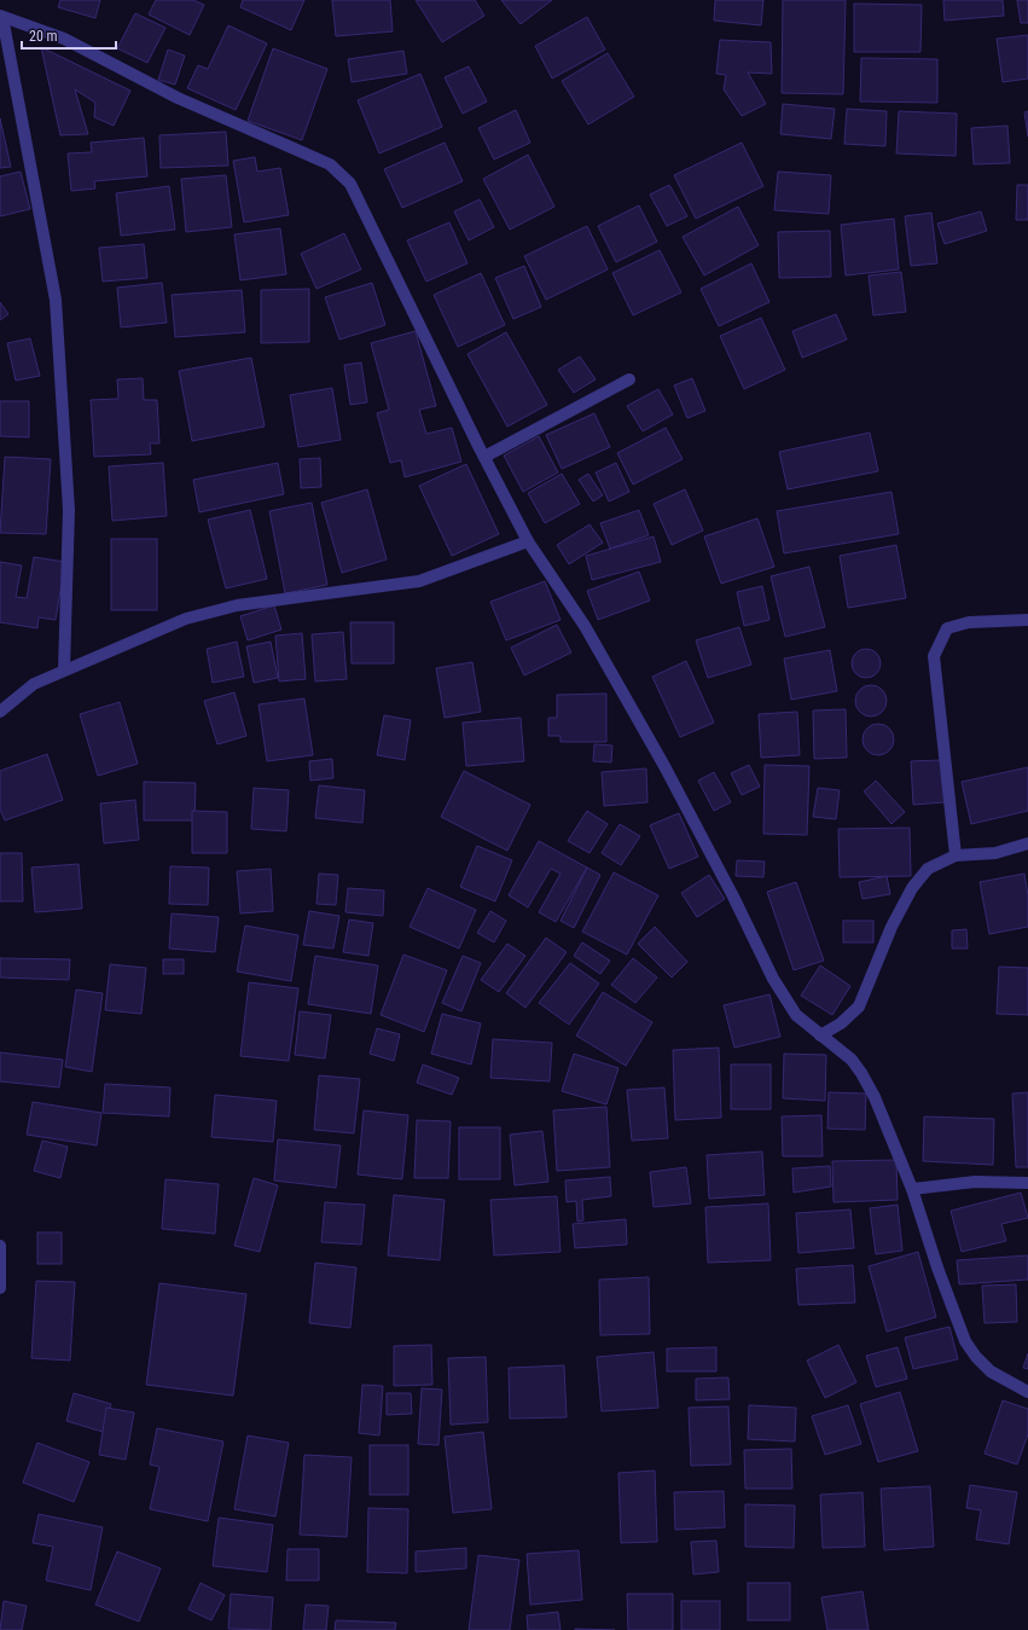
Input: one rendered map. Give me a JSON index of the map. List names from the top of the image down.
{
  "scale_bar": "20 m"
}
